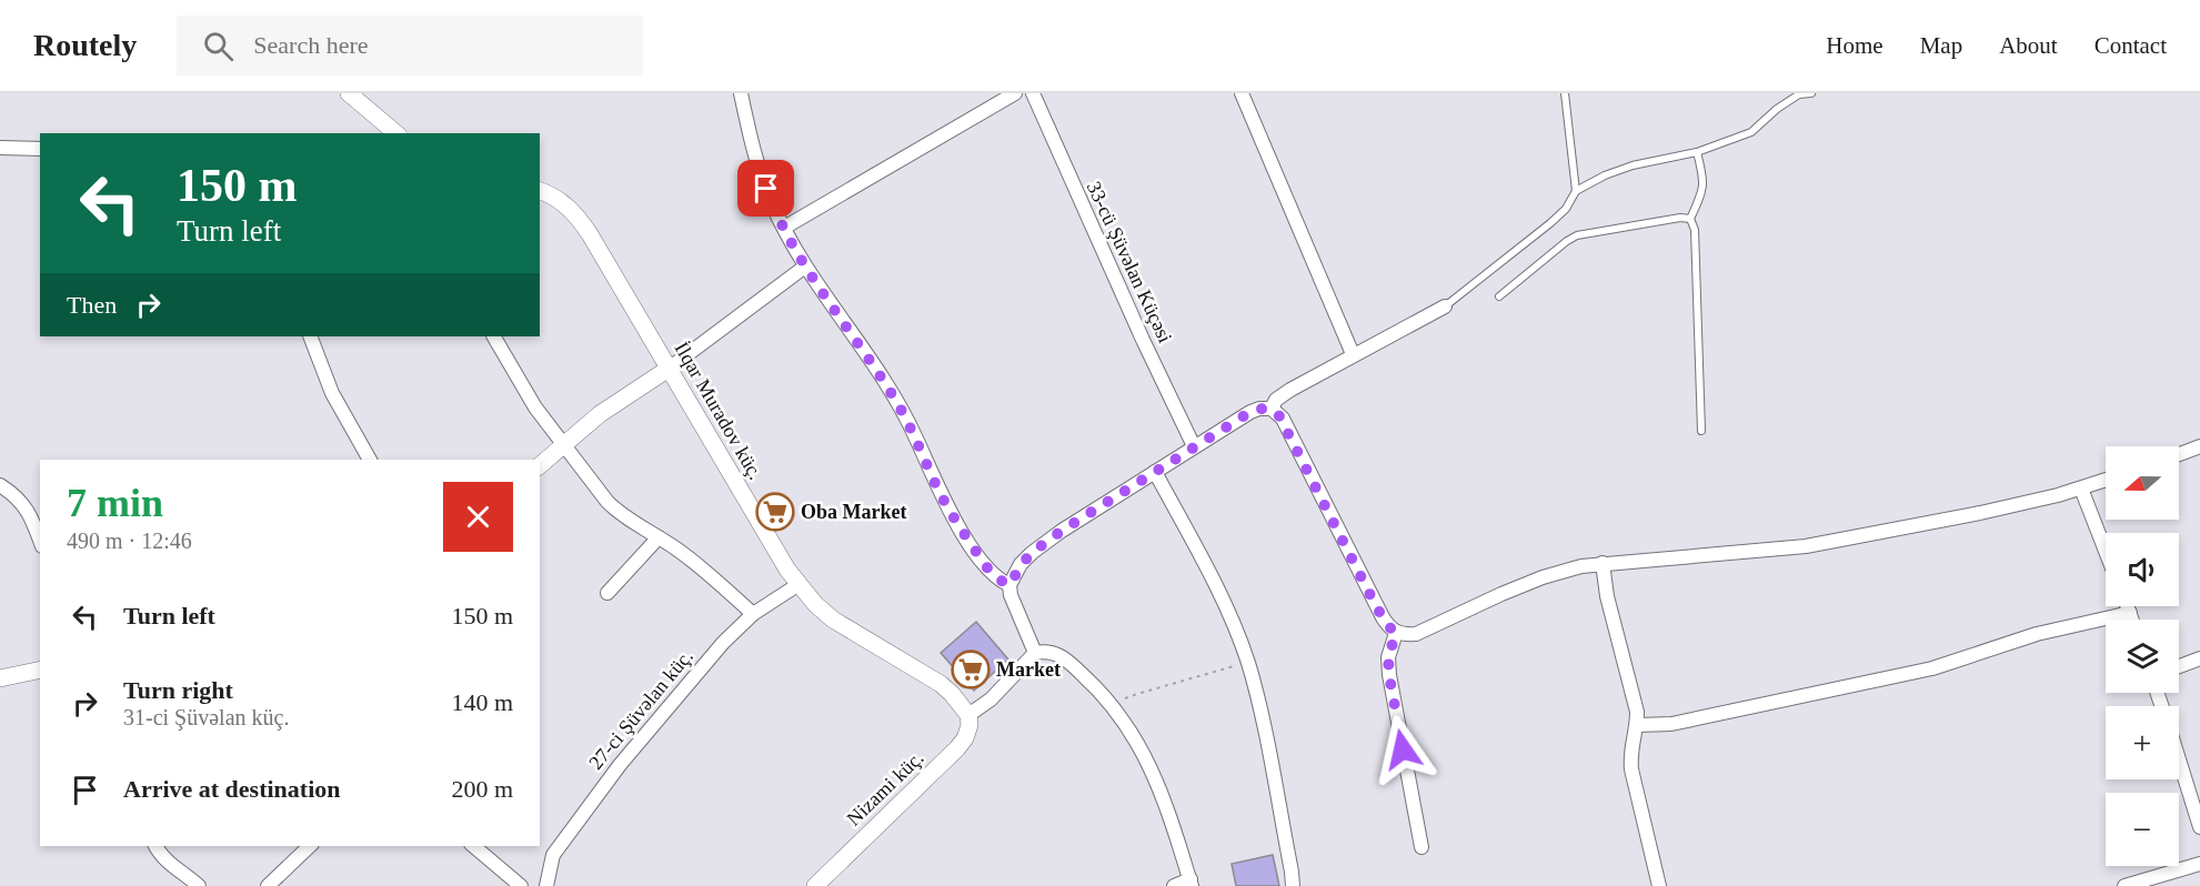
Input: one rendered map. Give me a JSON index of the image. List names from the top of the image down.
{
  "streets": {
    "street": [
      "33-cü Şüvəlan Küçəsi",
      "İlqar Muradov küç.",
      "27-ci Şüvəlan küç.",
      "Nizami küç."
    ]
  },
  "crossings": [
    ["İlqar Muradov küç.", "27-ci Şüvəlan küç."],
    ["İlqar Muradov küç.", "Nizami küç."]
  ],
  "places": {
    "supermarket": ["Oba Market", "Market"]
  },
  "north": "left",
  "page": {
    "header": "Routely",
    "search": "Search here",
    "nav": [
      "Home",
      "Map",
      "About",
      "Contact"
    ],
    "turn": ["150 m", "Turn left"],
    "then": "Then",
    "map_buttons": ["+", "−"],
    "heading": ["7 min", "490 m · 12:46"],
    "list": [
      {
        "name": "Turn left",
        "value": "150 m"
      },
      {
        "name": "Turn right",
        "note": "31-ci Şüvəlan küç.",
        "value": "140 m"
      },
      {
        "name": "Arrive at destination",
        "value": "200 m"
      }
    ]
  }
}
